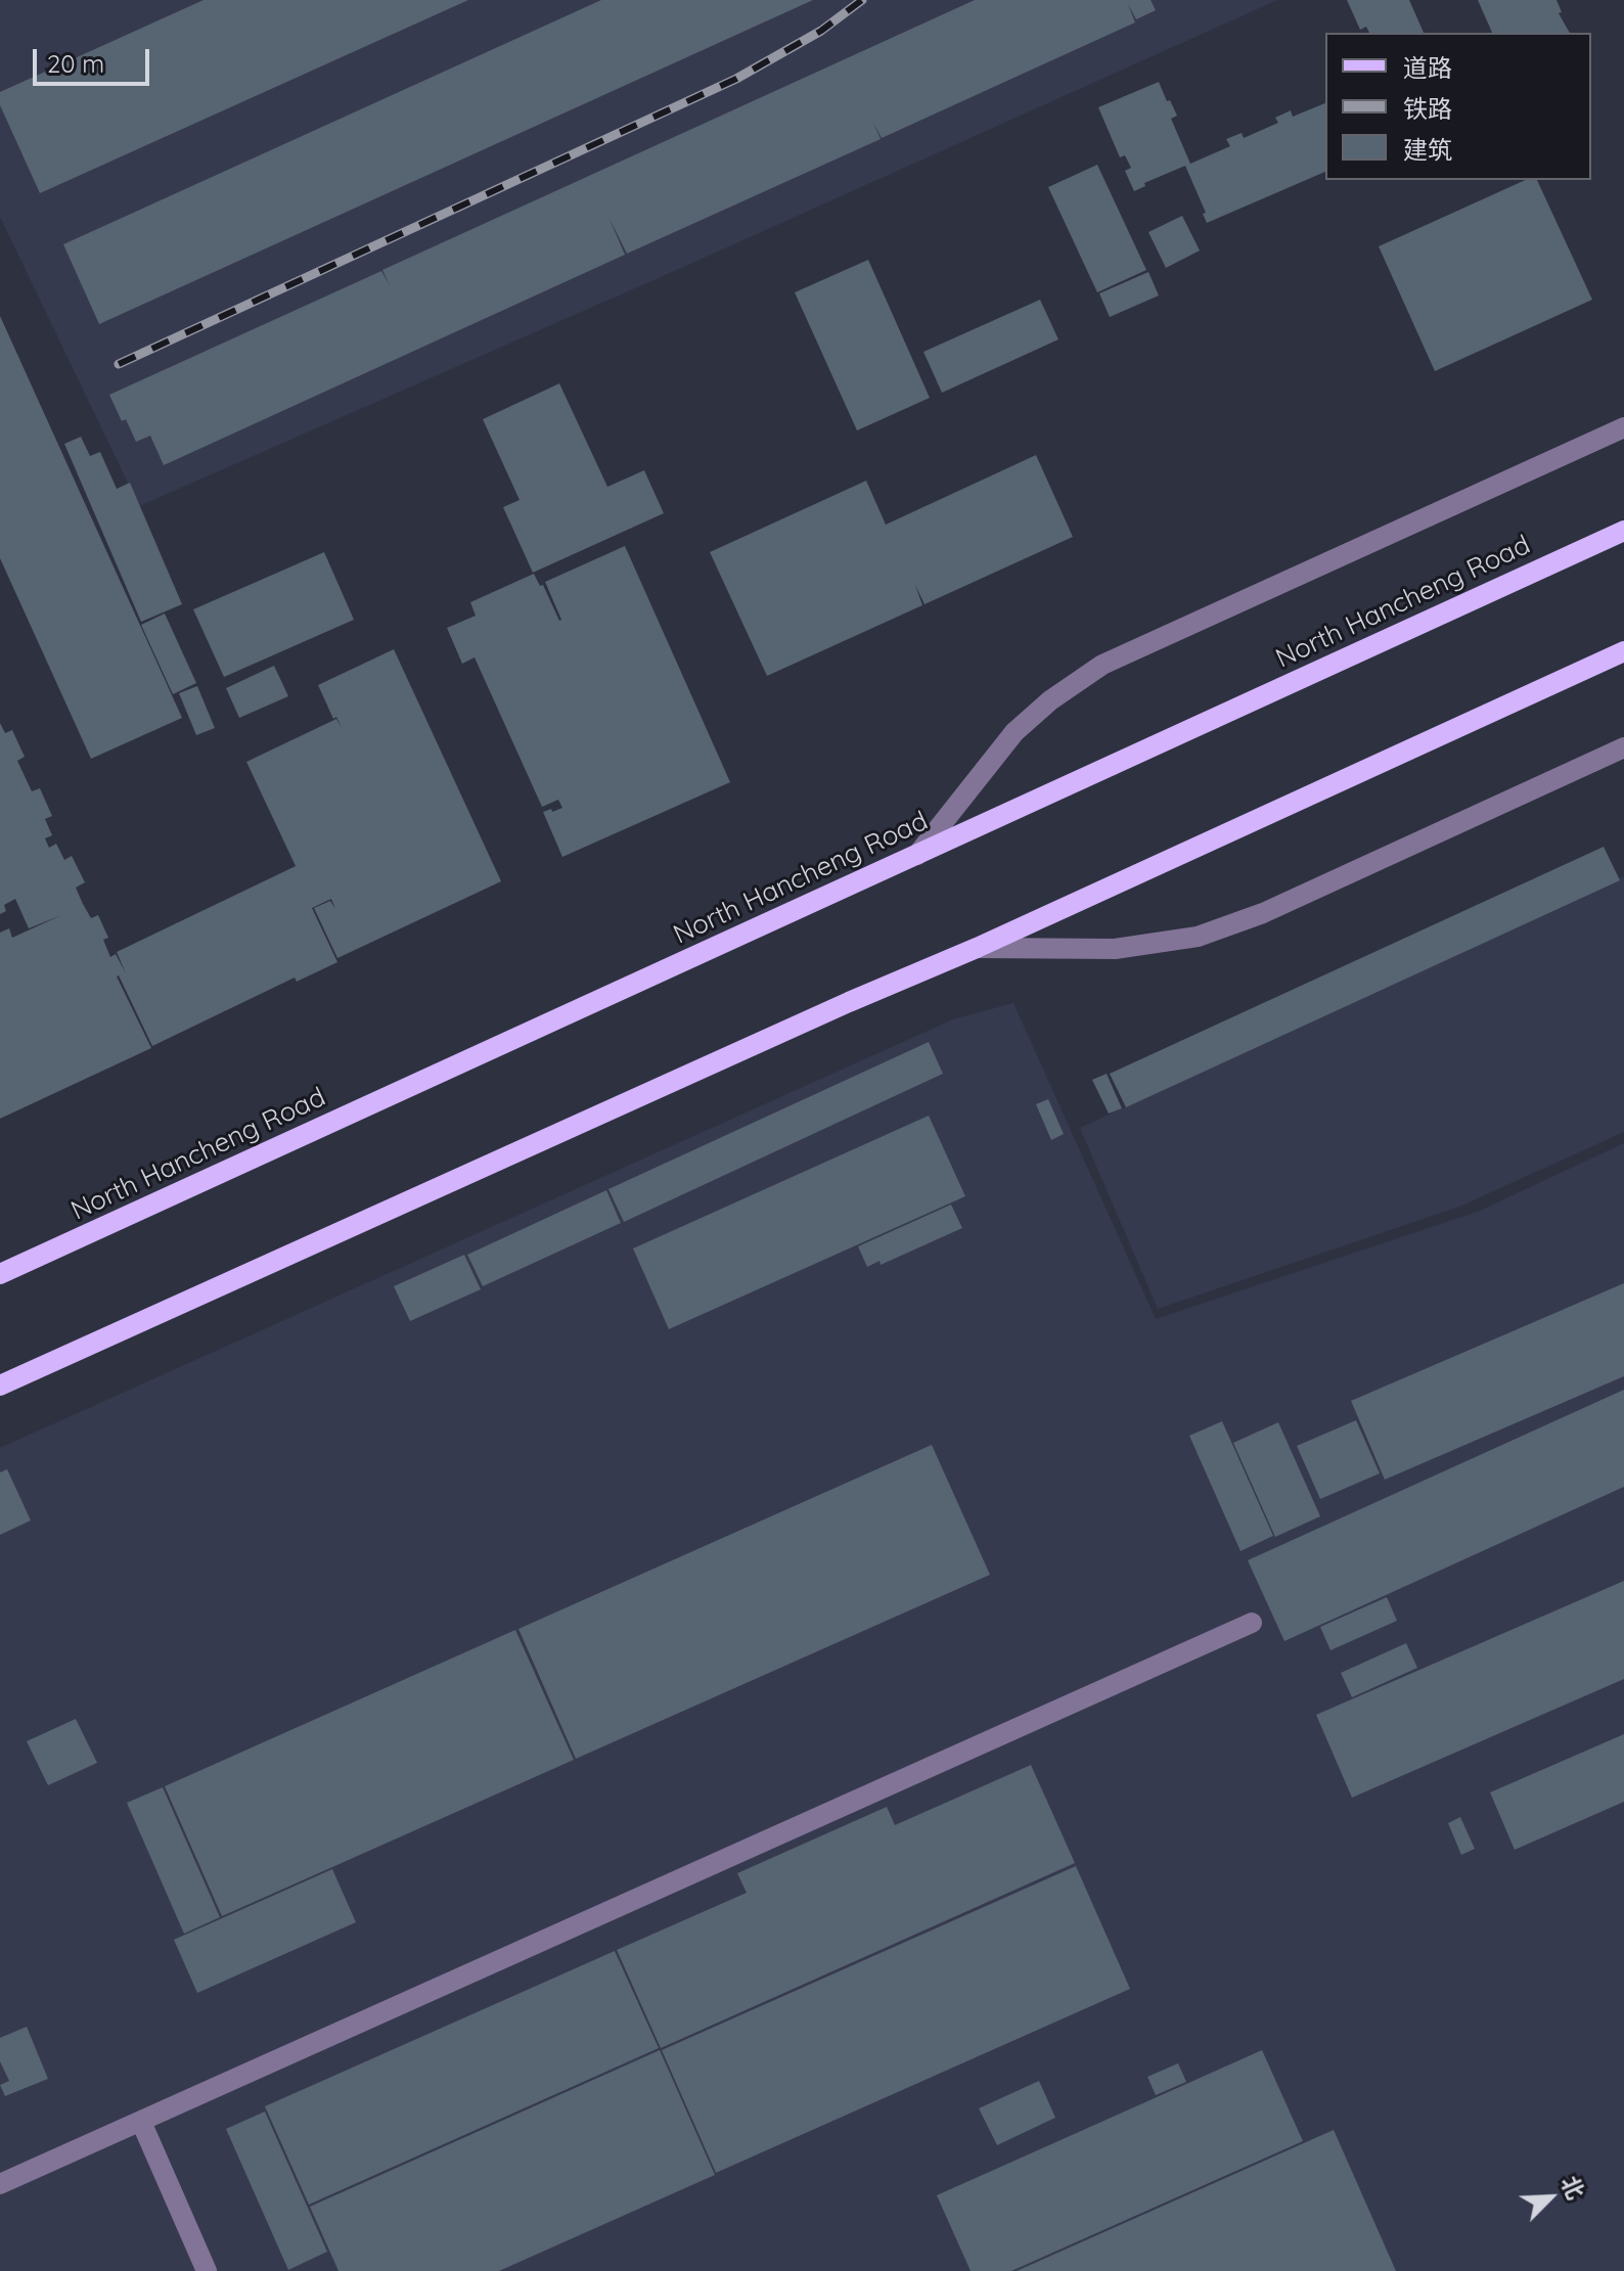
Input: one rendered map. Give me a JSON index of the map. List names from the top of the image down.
{
  "streets": {
    "main road": ["North Hancheng Road"]
  },
  "legend": ["道路", "铁路", "建筑"],
  "scale_bar": "20 m",
  "north": "top right"
}
